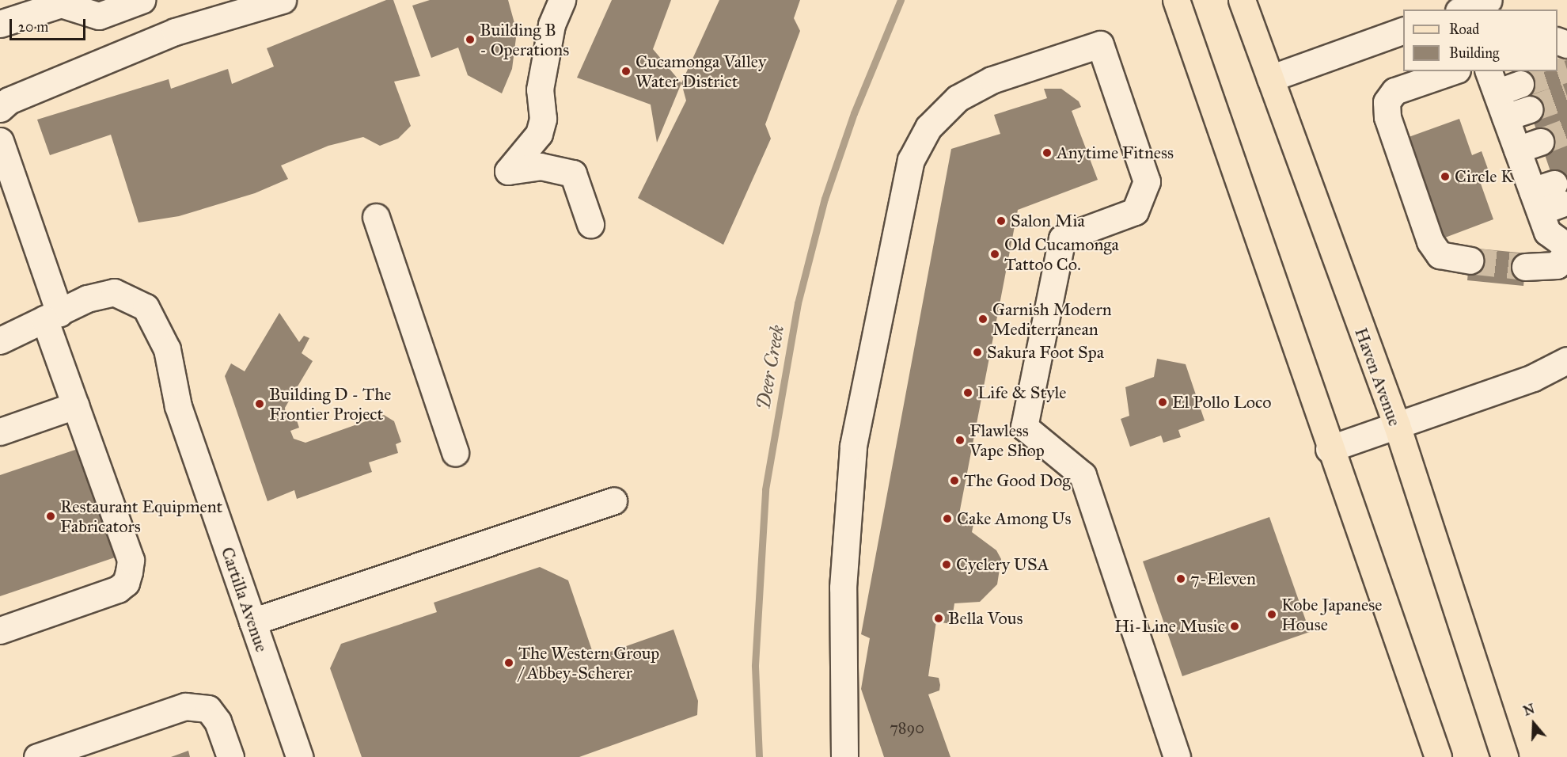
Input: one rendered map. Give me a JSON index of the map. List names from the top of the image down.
{
  "streets": {
    "main road": ["Haven Avenue"],
    "street": ["Cartilla Avenue"]
  },
  "water": ["Deer Creek"],
  "places": [
    "Building B - Operations",
    "Cucamonga Valley Water District",
    "Anytime Fitness",
    "Circle K",
    "Salon Mia",
    "Old Cucamonga Tattoo Co.",
    "Garnish Modern Mediterranean",
    "Sakura Foot Spa",
    "Life & Style",
    "El Pollo Loco",
    "Building D - The Frontier Project",
    "Flawless Vape Shop",
    "The Good Dog",
    "Restaurant Equipment Fabricators",
    "Cake Among Us",
    "Cyclery USA",
    "7-Eleven",
    "Kobe Japanese House",
    "Bella Vous",
    "Hi-Line Music",
    "The Western Group / Abbey-Scherer"
  ],
  "house_numbers": ["7890"],
  "legend": ["Road", "Building"],
  "scale_bar": "20 m",
  "north": "top"
}
